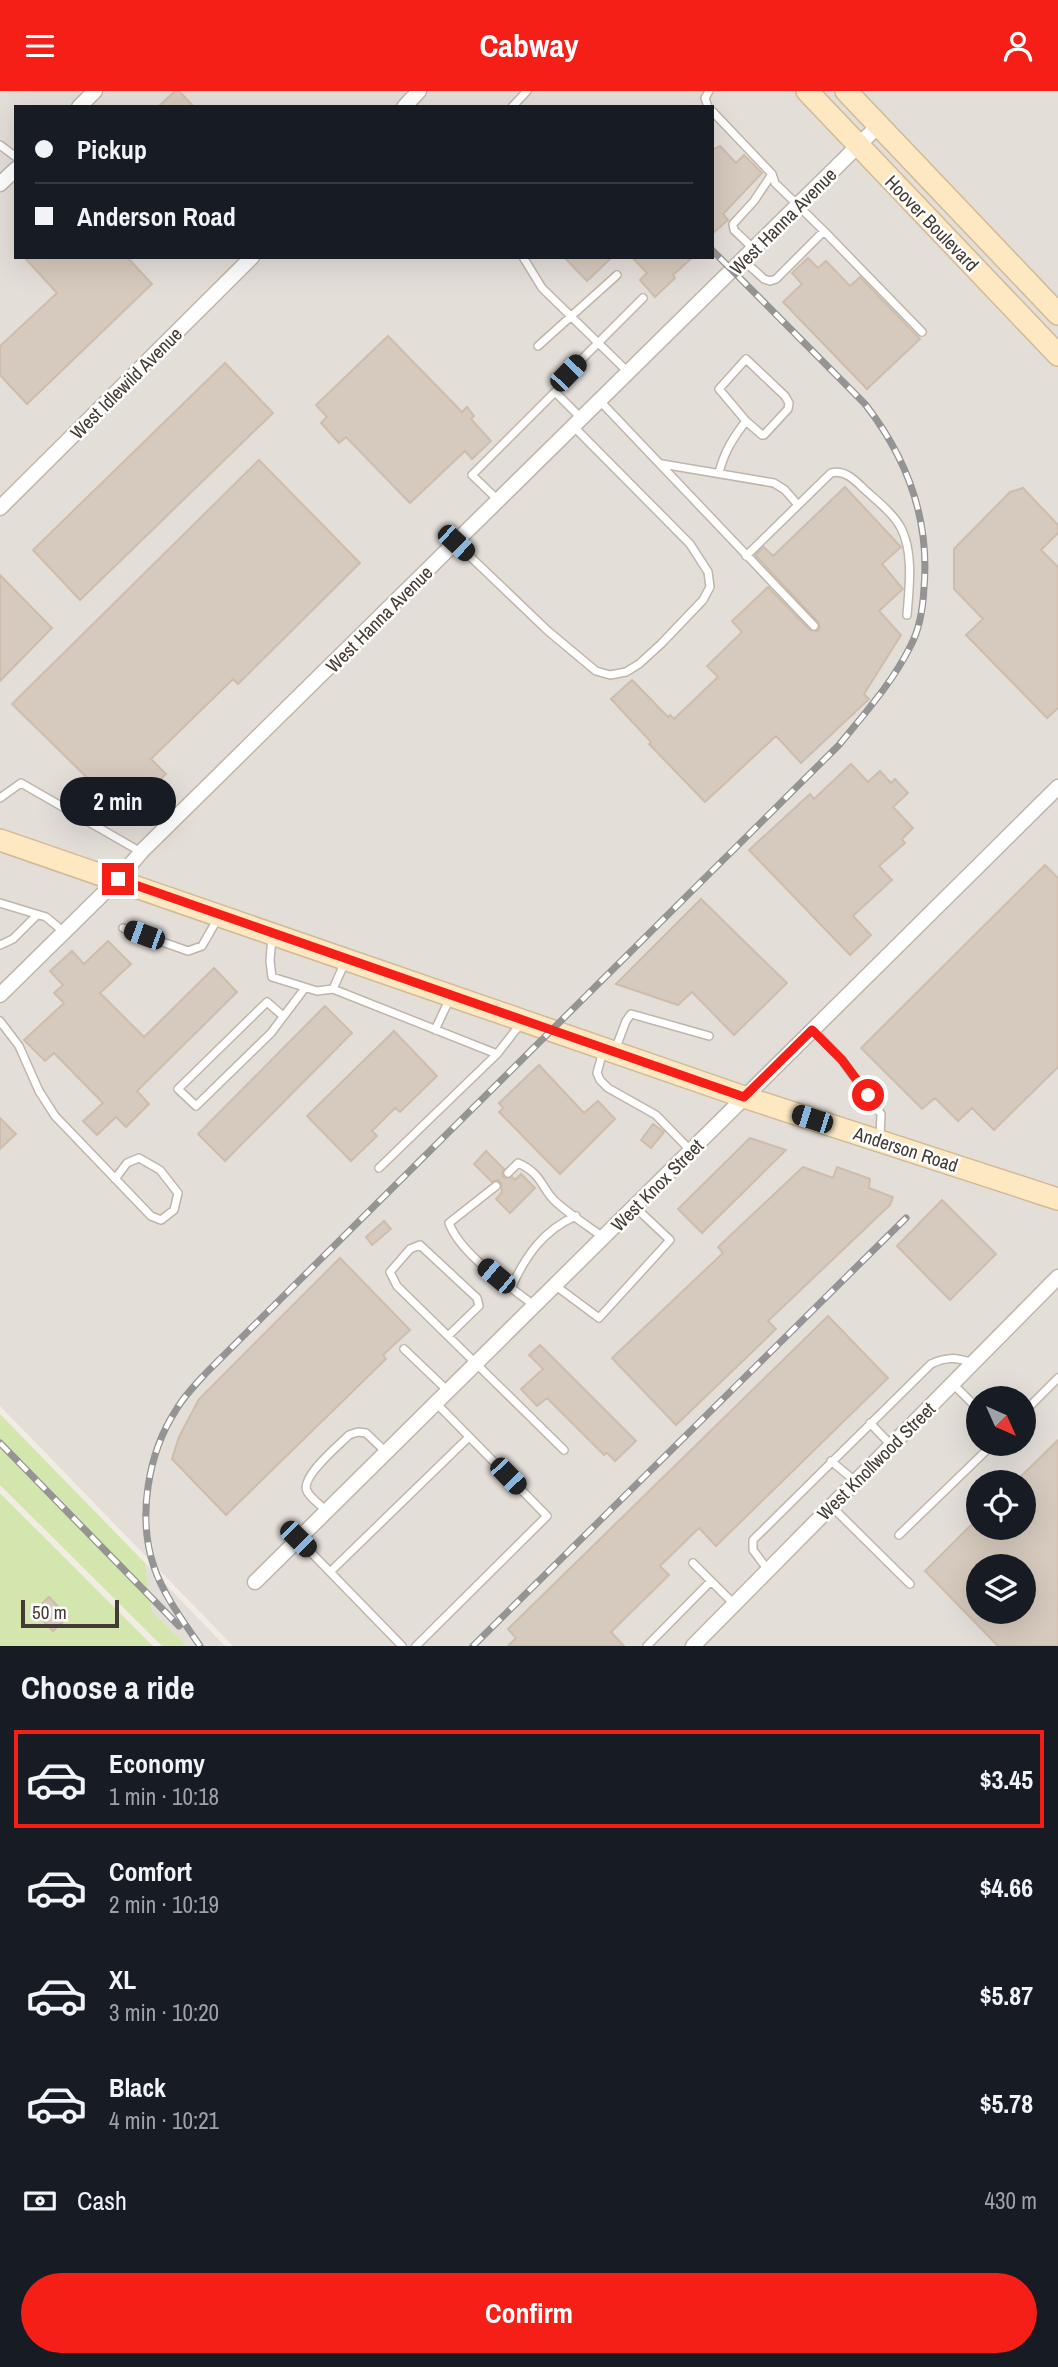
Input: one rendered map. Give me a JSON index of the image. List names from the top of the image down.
{
  "streets": {
    "street": [
      "West Hanna Avenue",
      "Hoover Boulevard",
      "West Idlewild Avenue",
      "Anderson Road",
      "West Knox Street",
      "West Knollwood Street"
    ]
  },
  "crossings": [
    ["West Hanna Avenue", "Hoover Boulevard"],
    ["West Hanna Avenue", "Anderson Road"],
    ["Anderson Road", "West Knox Street"]
  ],
  "scale_bar": "50 m",
  "north": "bottom right",
  "page": {
    "header": "Cabway",
    "banner": ["Pickup", "Anderson Road"],
    "bubble": "2 min",
    "scale": "50 m",
    "heading": "Choose a ride",
    "list": [
      {
        "name": "Economy",
        "note": "1 min · 10:18",
        "value": "$3.45"
      },
      {
        "name": "Comfort",
        "note": "2 min · 10:19",
        "value": "$4.66"
      },
      {
        "name": "XL",
        "note": "3 min · 10:20",
        "value": "$5.87"
      },
      {
        "name": "Black",
        "note": "4 min · 10:21",
        "value": "$5.78"
      }
    ],
    "pay": ["Cash", "430 m"],
    "buttons": "Confirm"
  }
}
